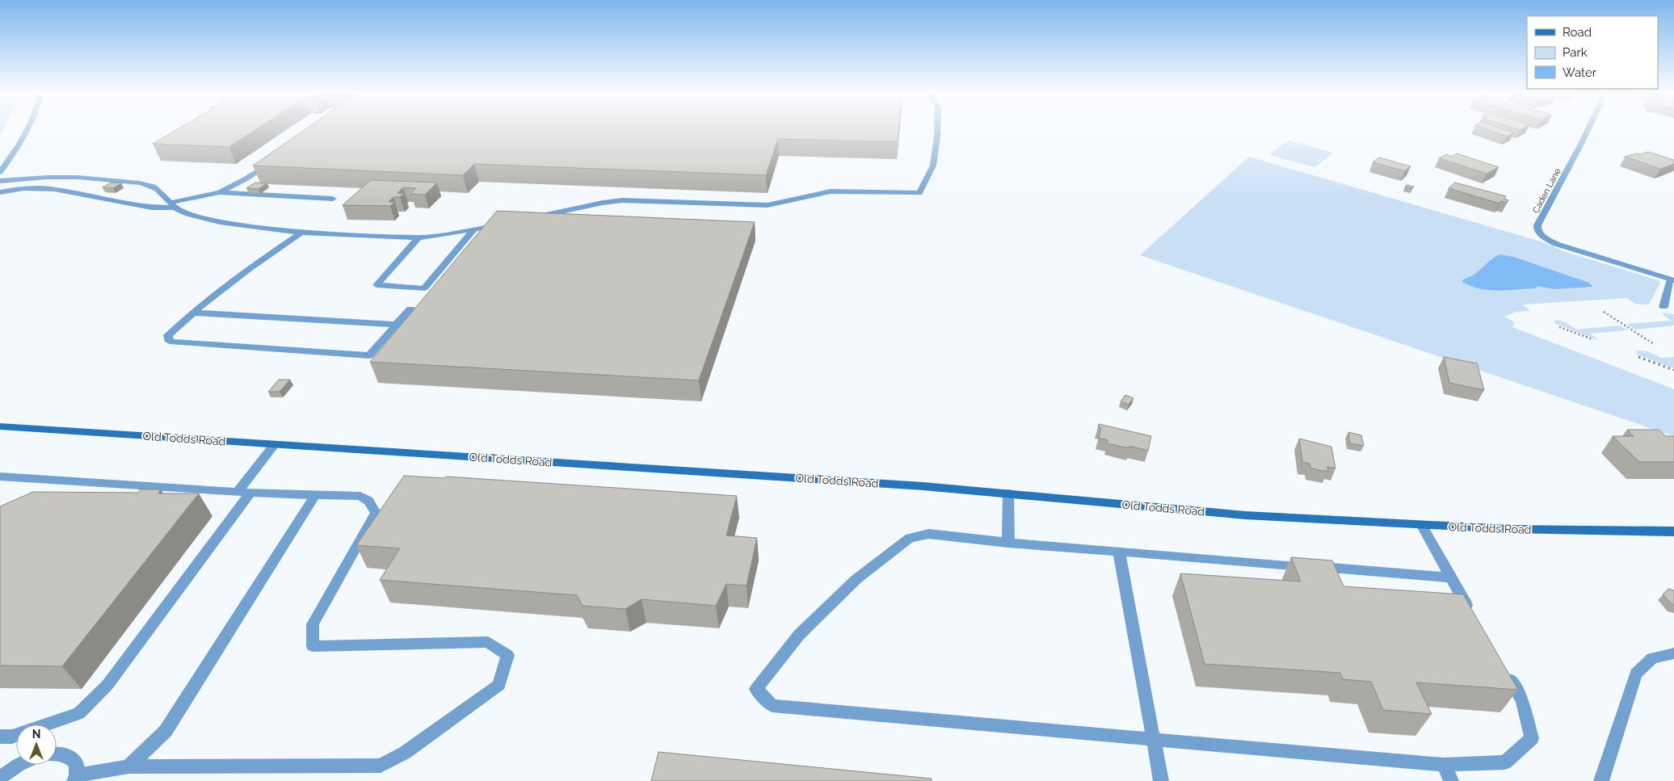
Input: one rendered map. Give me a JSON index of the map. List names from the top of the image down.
{
  "streets": {
    "main road": ["Old Todds Road"],
    "street": ["Caden Lane"]
  },
  "legend": ["Road", "Park", "Water"],
  "north": "top"
}
